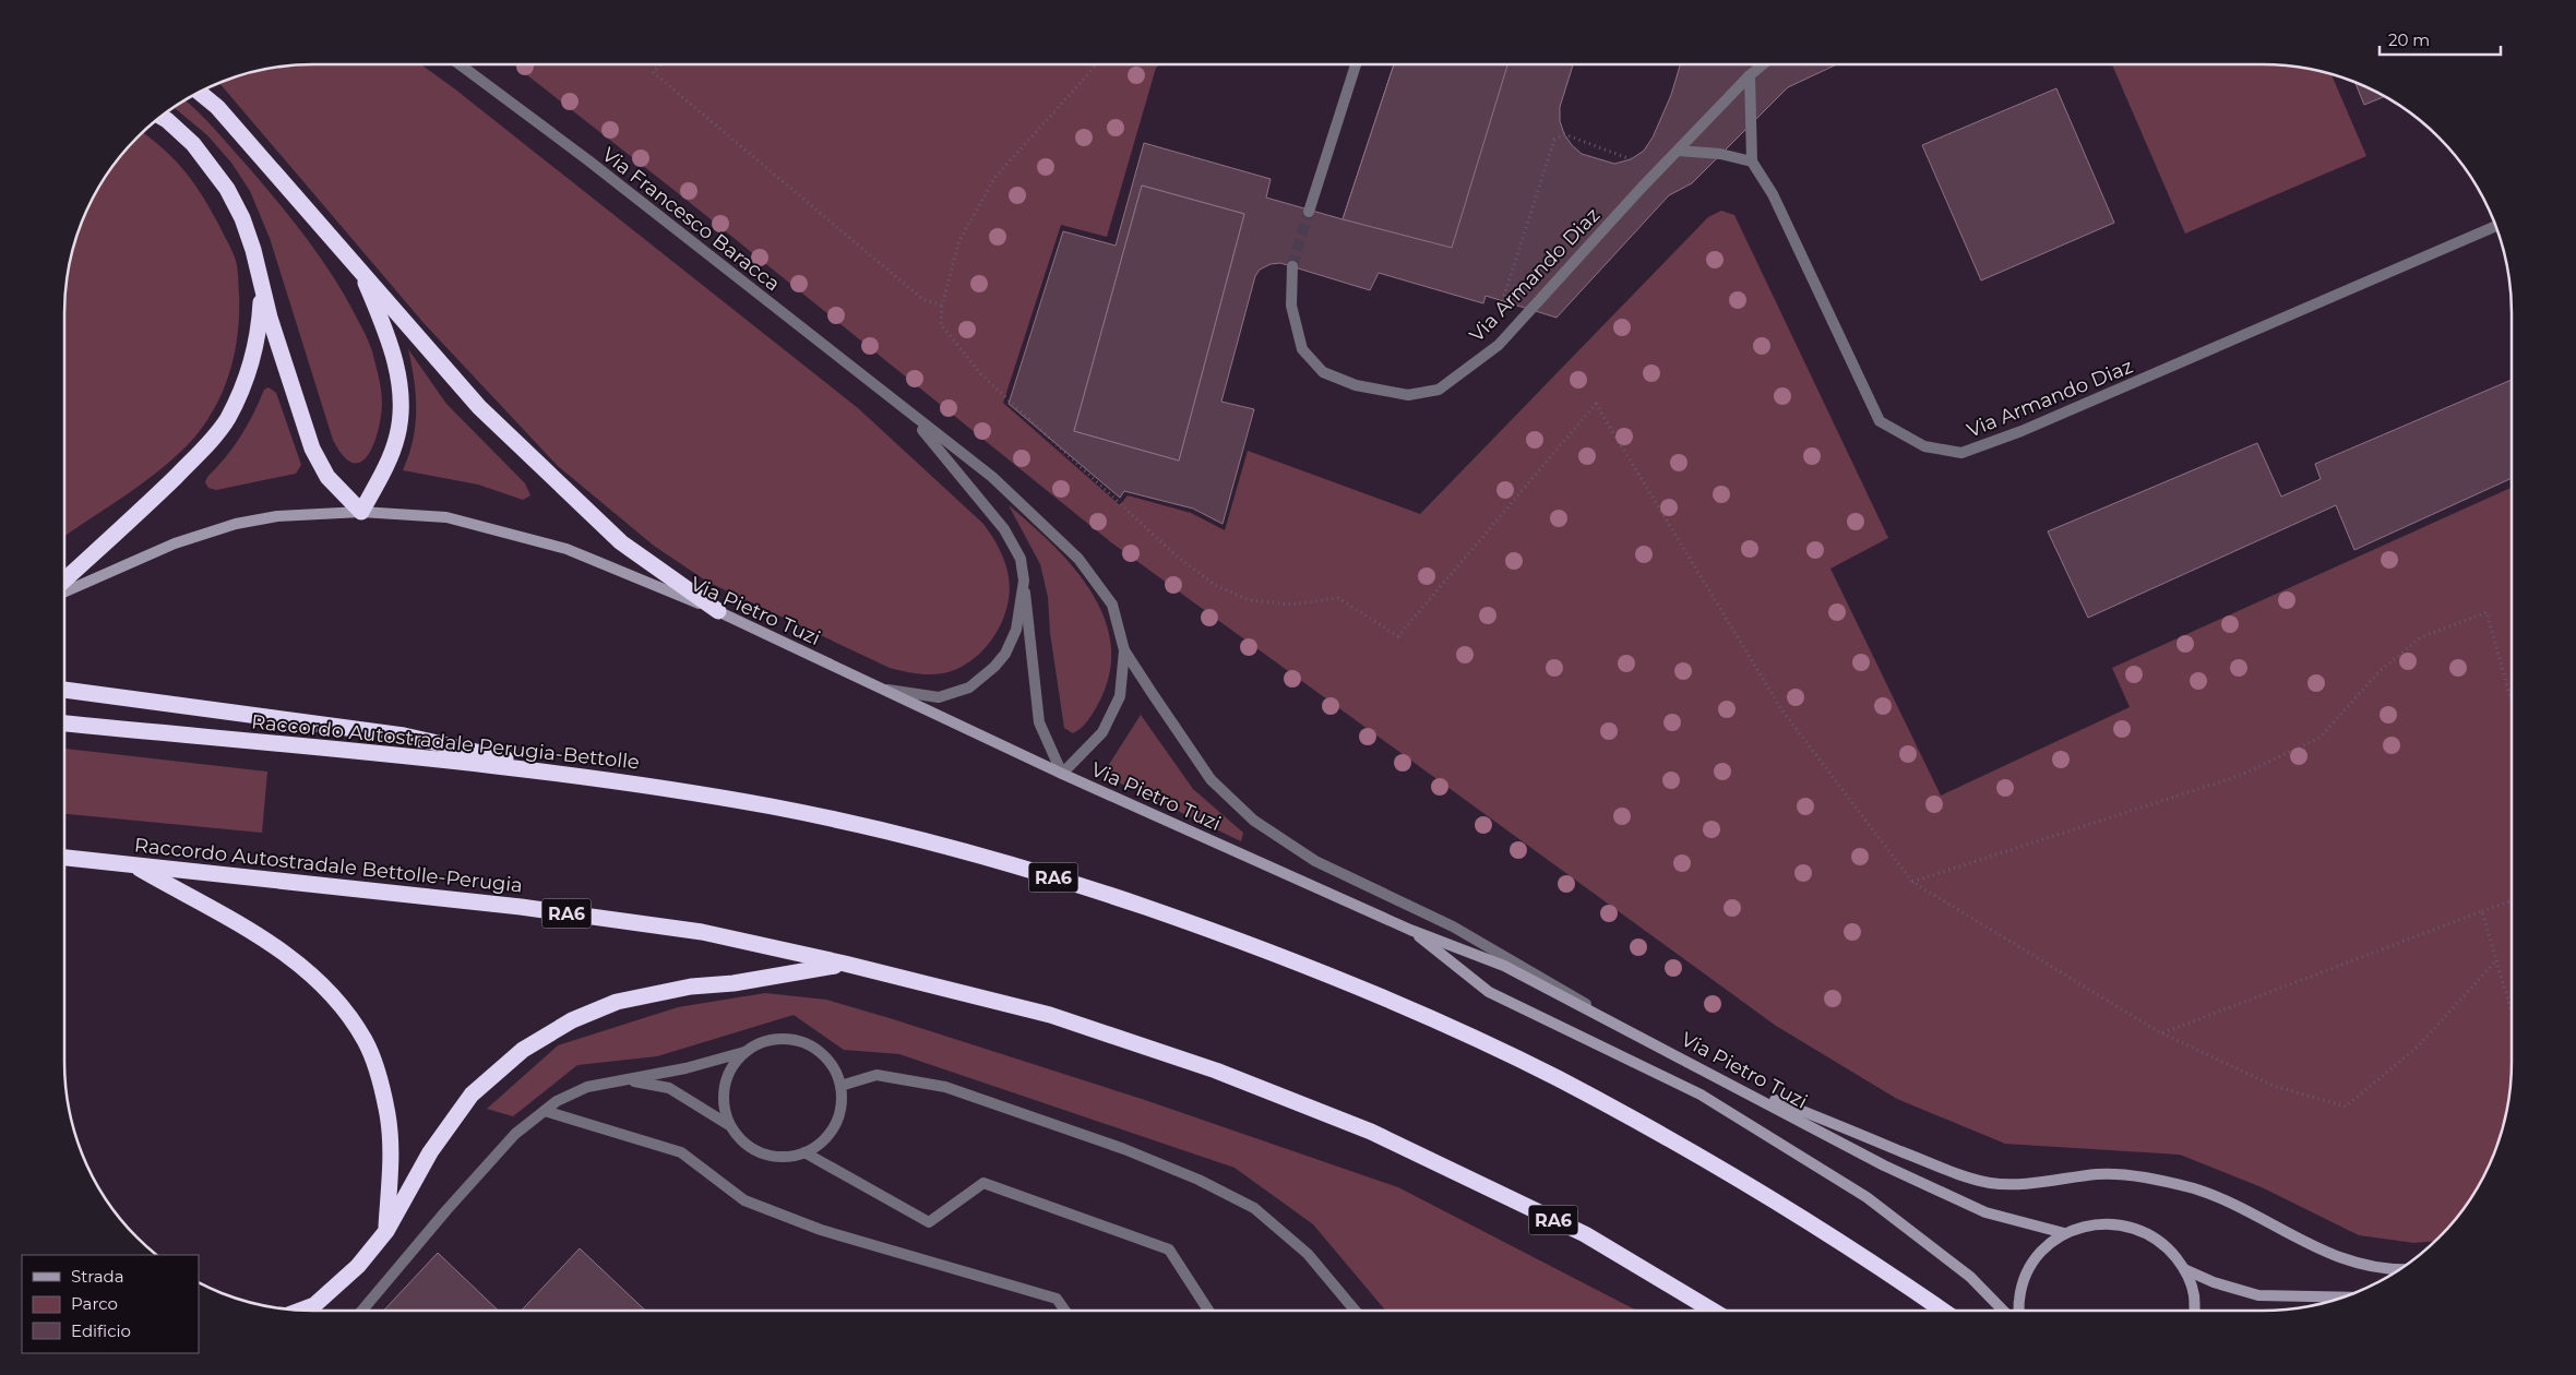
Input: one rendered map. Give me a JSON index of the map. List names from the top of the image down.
{
  "streets": {
    "highway": ["Raccordo Autostradale Perugia-Bettolle", "Raccordo Autostradale Bettolle-Perugia", "RA6"],
    "main road": ["Via Pietro Tuzi"],
    "street": ["Via Francesco Baracca", "Via Armando Diaz"]
  },
  "legend": ["Strada", "Parco", "Edificio"],
  "scale_bar": "20 m"
}
